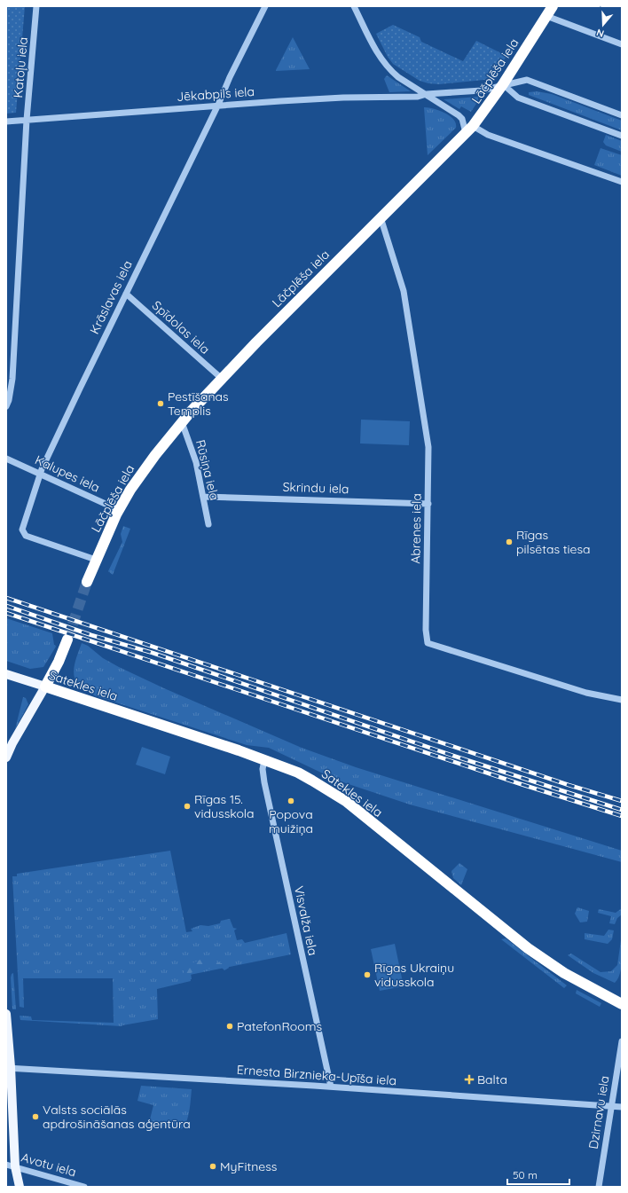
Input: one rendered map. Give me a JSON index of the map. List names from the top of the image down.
{
  "streets": {
    "highway": ["Lāčplēša iela", "Satekles iela"],
    "street": [
      "Katoļu iela",
      "Jēkabpils iela",
      "Krāslavas iela",
      "Spīdolas iela",
      "Rūsiņa iela",
      "Kalupes iela",
      "Skrindu iela",
      "Abrenes iela",
      "Visvalža iela",
      "Ernesta Birznieka-Upīša iela",
      "Dzirnavu iela",
      "Avotu iela"
    ]
  },
  "crossings": [
    ["Katoļu iela", "Jēkabpils iela"],
    ["Lāčplēša iela", "Jēkabpils iela"],
    ["Lāčplēša iela", "Krāslavas iela"],
    ["Lāčplēša iela", "Spīdolas iela"],
    ["Lāčplēša iela", "Rūsiņa iela"],
    ["Lāčplēša iela", "Kalupes iela"],
    ["Lāčplēša iela", "Abrenes iela"],
    ["Jēkabpils iela", "Krāslavas iela"],
    ["Krāslavas iela", "Spīdolas iela"],
    ["Krāslavas iela", "Kalupes iela"],
    ["Rūsiņa iela", "Skrindu iela"],
    ["Skrindu iela", "Abrenes iela"],
    ["Satekles iela", "Visvalža iela"],
    ["Visvalža iela", "Ernesta Birznieka-Upīša iela"],
    ["Ernesta Birznieka-Upīša iela", "Dzirnavu iela"]
  ],
  "places": {
    "other": [
      "Pestīšanas Templis",
      "Rīgas pilsētas tiesa",
      "Popova muižiņa",
      "Rīgas 15. vidusskola",
      "Rīgas Ukraiņu vidusskola",
      "PatefonRooms",
      "Valsts sociālās apdrošināšanas aģentūra",
      "MyFitness"
    ],
    "health": ["Balta"]
  },
  "scale_bar": "50 m",
  "north": "bottom"
}
